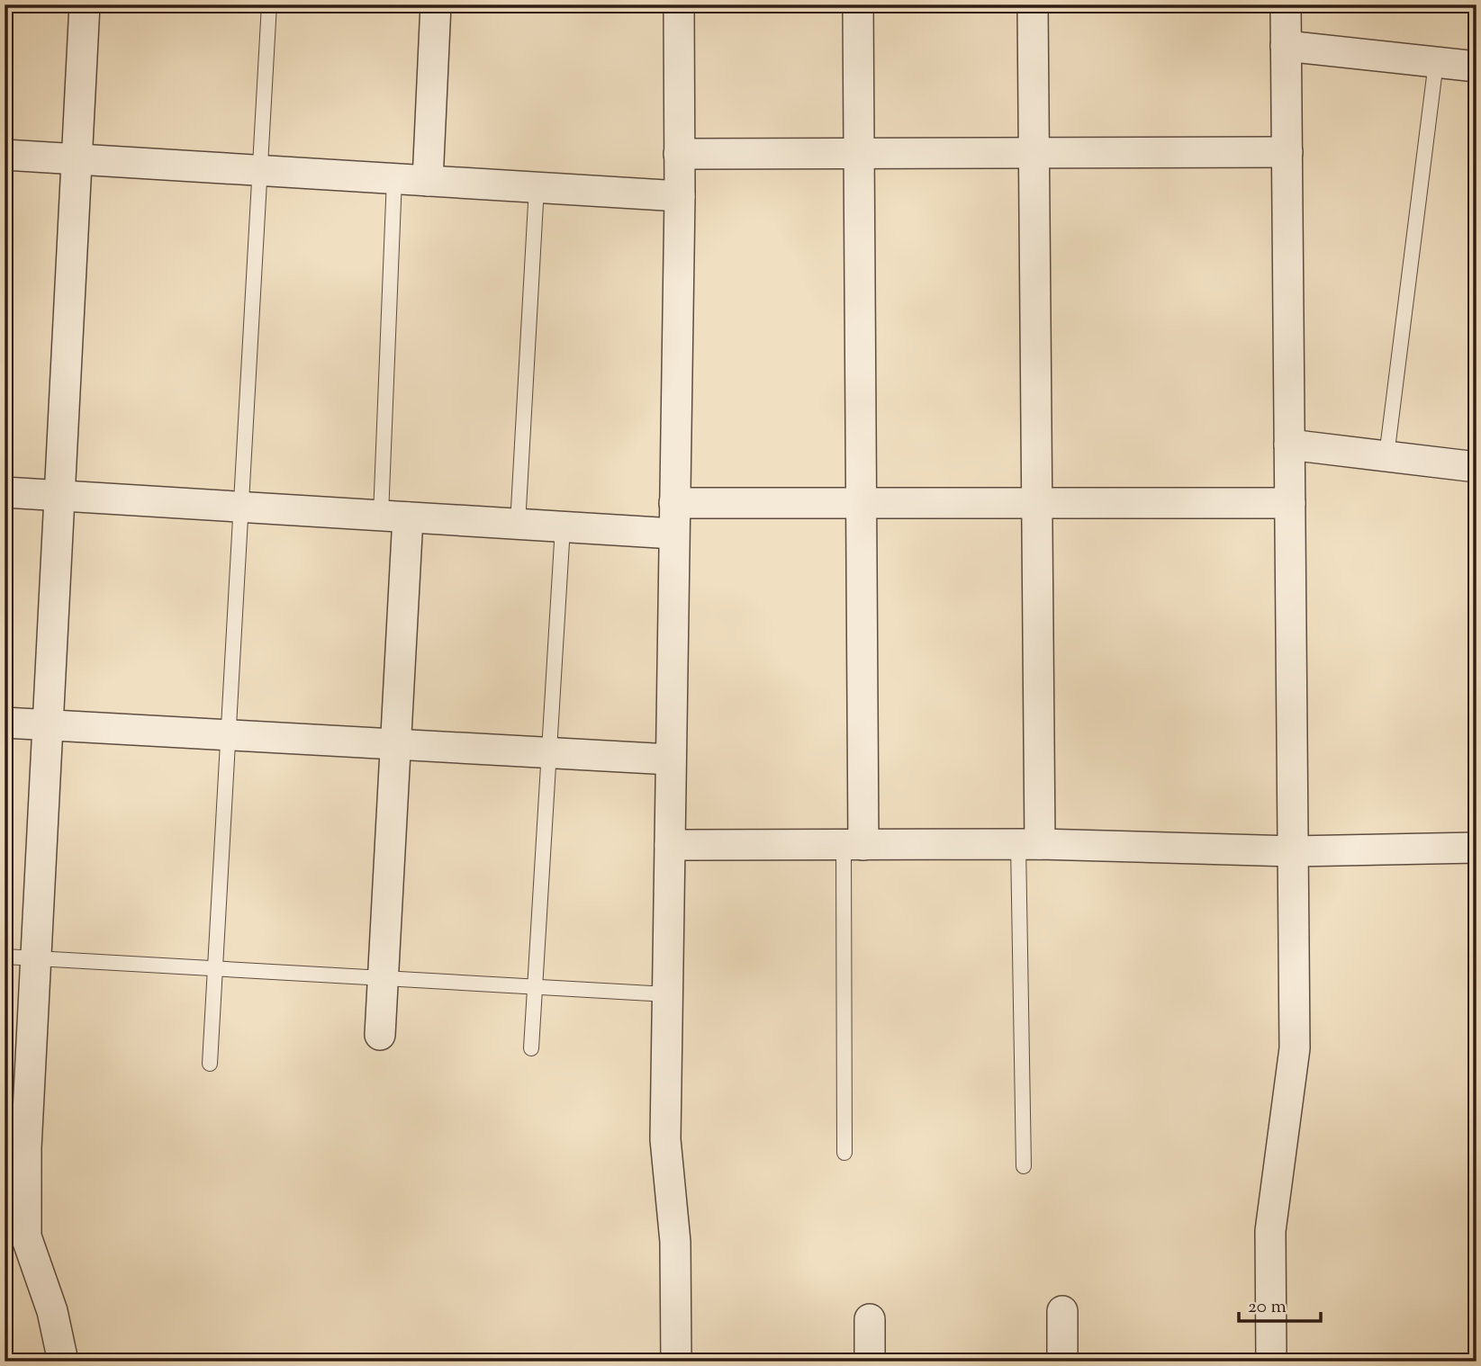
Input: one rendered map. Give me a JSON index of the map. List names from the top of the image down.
{
  "scale_bar": "20 m"
}
